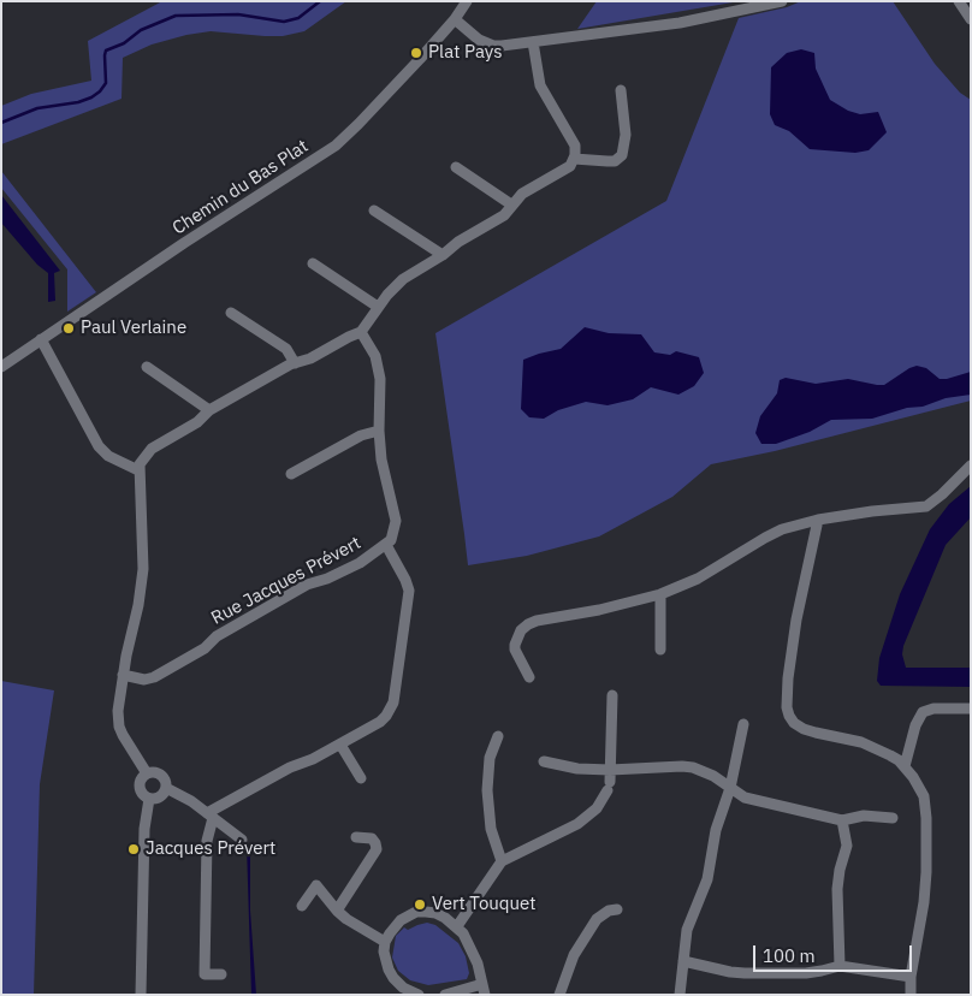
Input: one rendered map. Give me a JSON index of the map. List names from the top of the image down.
{
  "streets": {
    "street": ["Chemin du Bas Plat", "Rue Jacques Prévert"]
  },
  "places": [
    "Plat Pays",
    "Paul Verlaine",
    "Jacques Prévert",
    "Vert Touquet"
  ],
  "scale_bar": "100 m"
}
